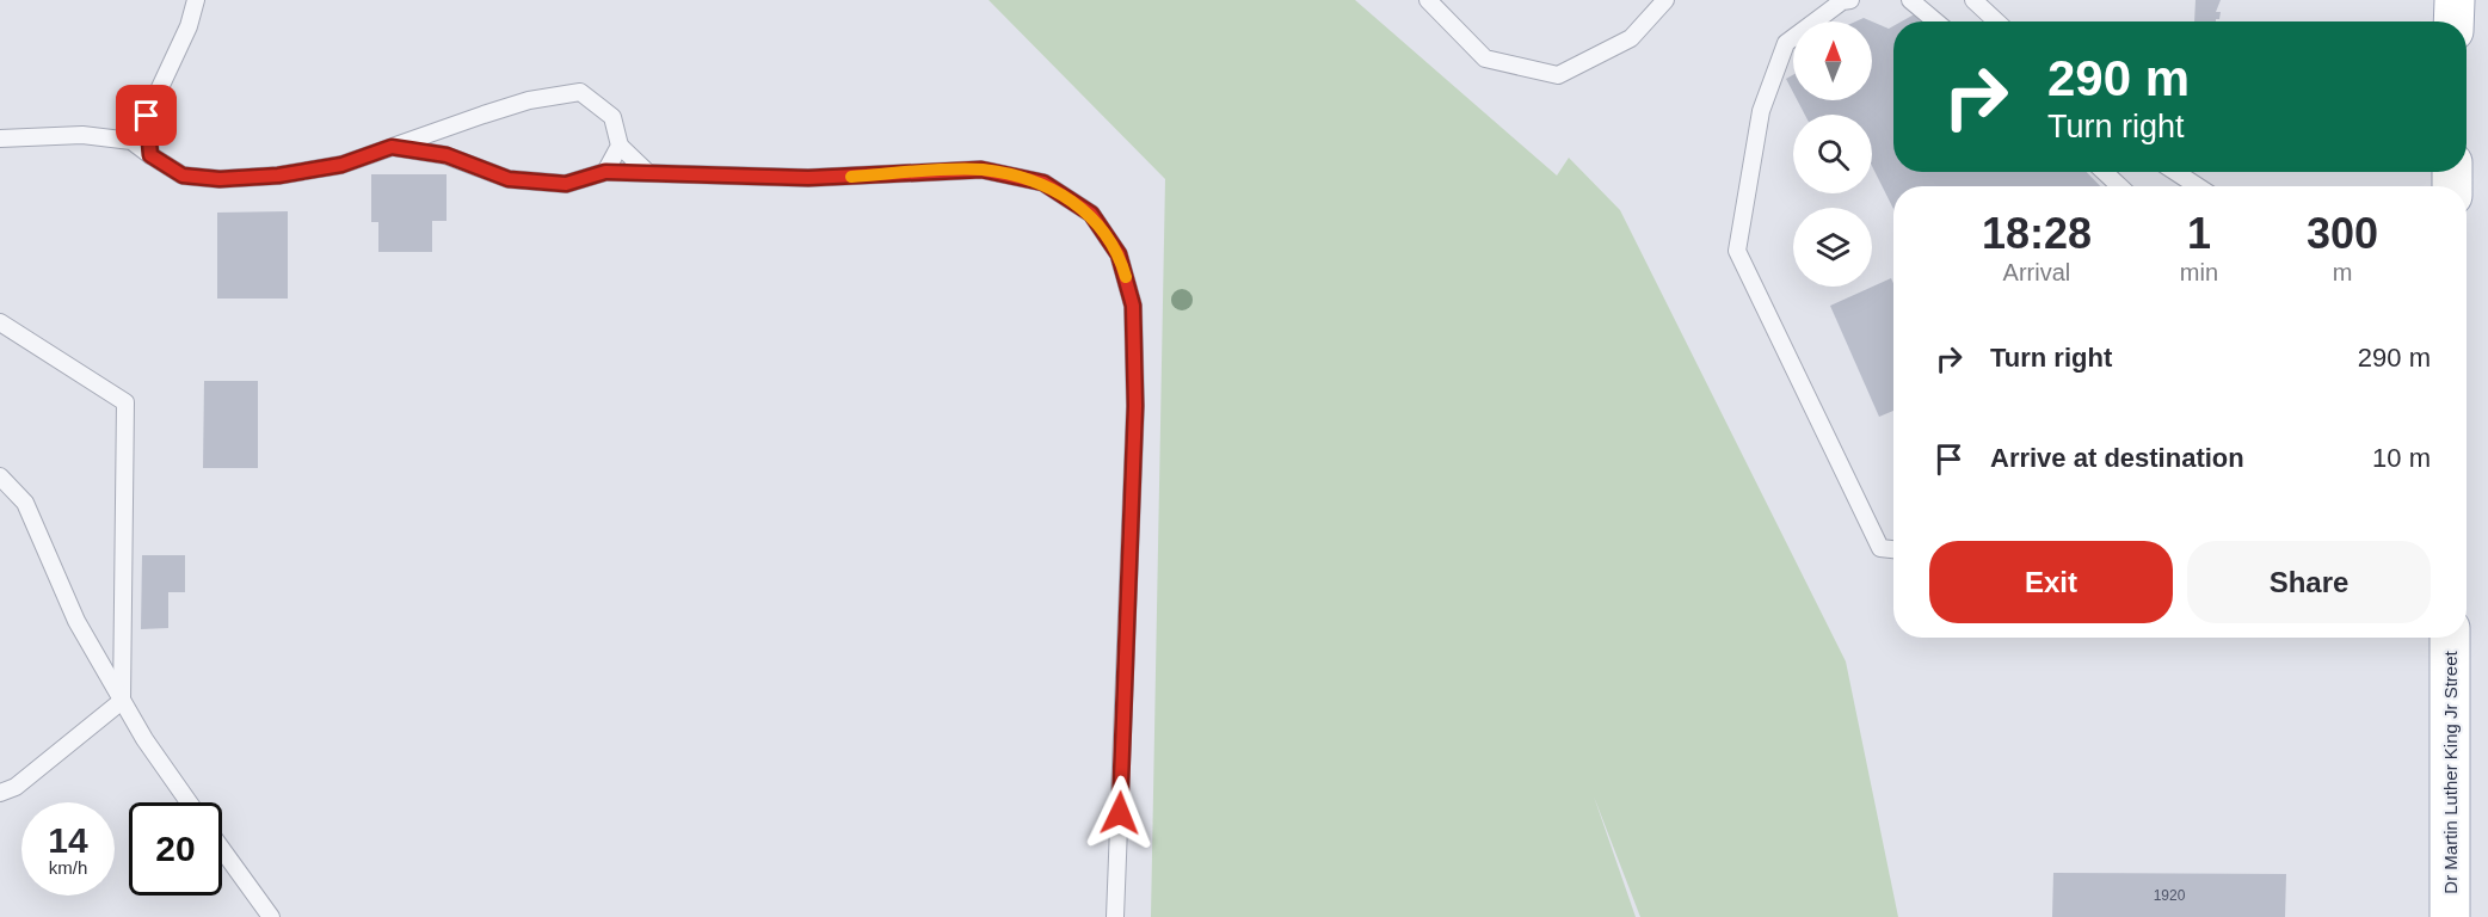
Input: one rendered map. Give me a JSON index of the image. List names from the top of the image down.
{
  "streets": {
    "main road": ["Dr Martin Luther King Jr Street"]
  },
  "house_numbers": ["1920"],
  "north": "top",
  "page": {
    "turn": ["290 m", "Turn right"],
    "eta": [
      "18:28",
      "Arrival",
      "1",
      "min",
      "300",
      "m"
    ],
    "list": [
      {
        "name": "Turn right",
        "value": "290 m"
      },
      {
        "name": "Arrive at destination",
        "value": "10 m"
      }
    ],
    "buttons": ["Exit", "Share"],
    "speed": "14 km/h",
    "limit": "20"
  }
}
